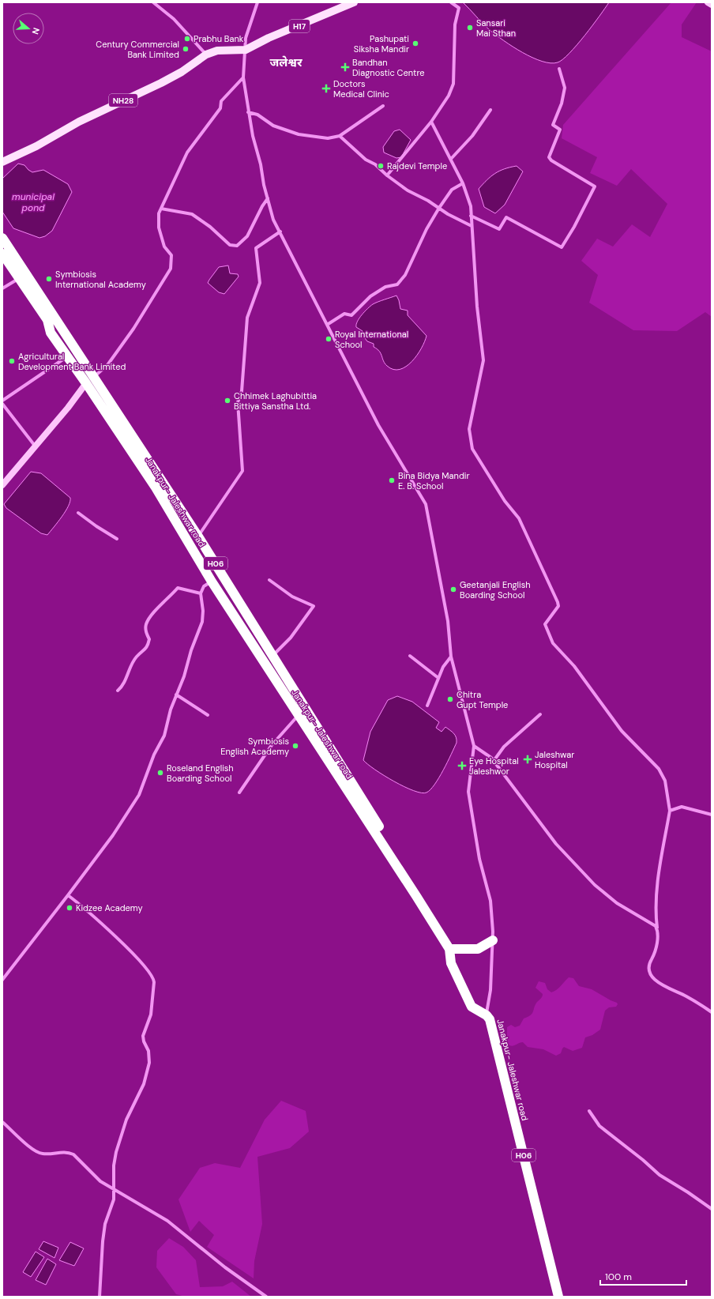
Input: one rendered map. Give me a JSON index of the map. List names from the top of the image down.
{
  "streets": {
    "highway": ["Janakpur- Jaleshwar road", "H06"],
    "main road": ["H17", "NH28"]
  },
  "crossings": [
    ["H17", "NH28"],
    ["Janakpur- Jaleshwar road", "H06"]
  ],
  "districts": ["जलेश्वर"],
  "water": ["municipal pond"],
  "places": {
    "other": [
      "Sansari Mai Sthan",
      "Prabhu Bank",
      "Pashupati Siksha Mandir",
      "Century Commercial Bank Limited",
      "Rajdevi Temple",
      "Symbiosis International Academy",
      "Royal International School",
      "Agricultural Development Bank Limited",
      "Chhimek Laghubittia Bittiya Sanstha Ltd.",
      "Bina Bidya Mandir E. B. School",
      "Geetanjali English Boarding School",
      "Chitra Gupt Temple",
      "Symbiosis English Academy",
      "Roseland English Boarding School",
      "Kidzee Academy"
    ],
    "health": [
      "Bandhan Diagnostic Centre",
      "Doctors Medical Clinic",
      "Jaleshwar Hospital",
      "Eye Hospital Jaleshwor"
    ]
  },
  "scale_bar": "100 m",
  "north": "right"
}
